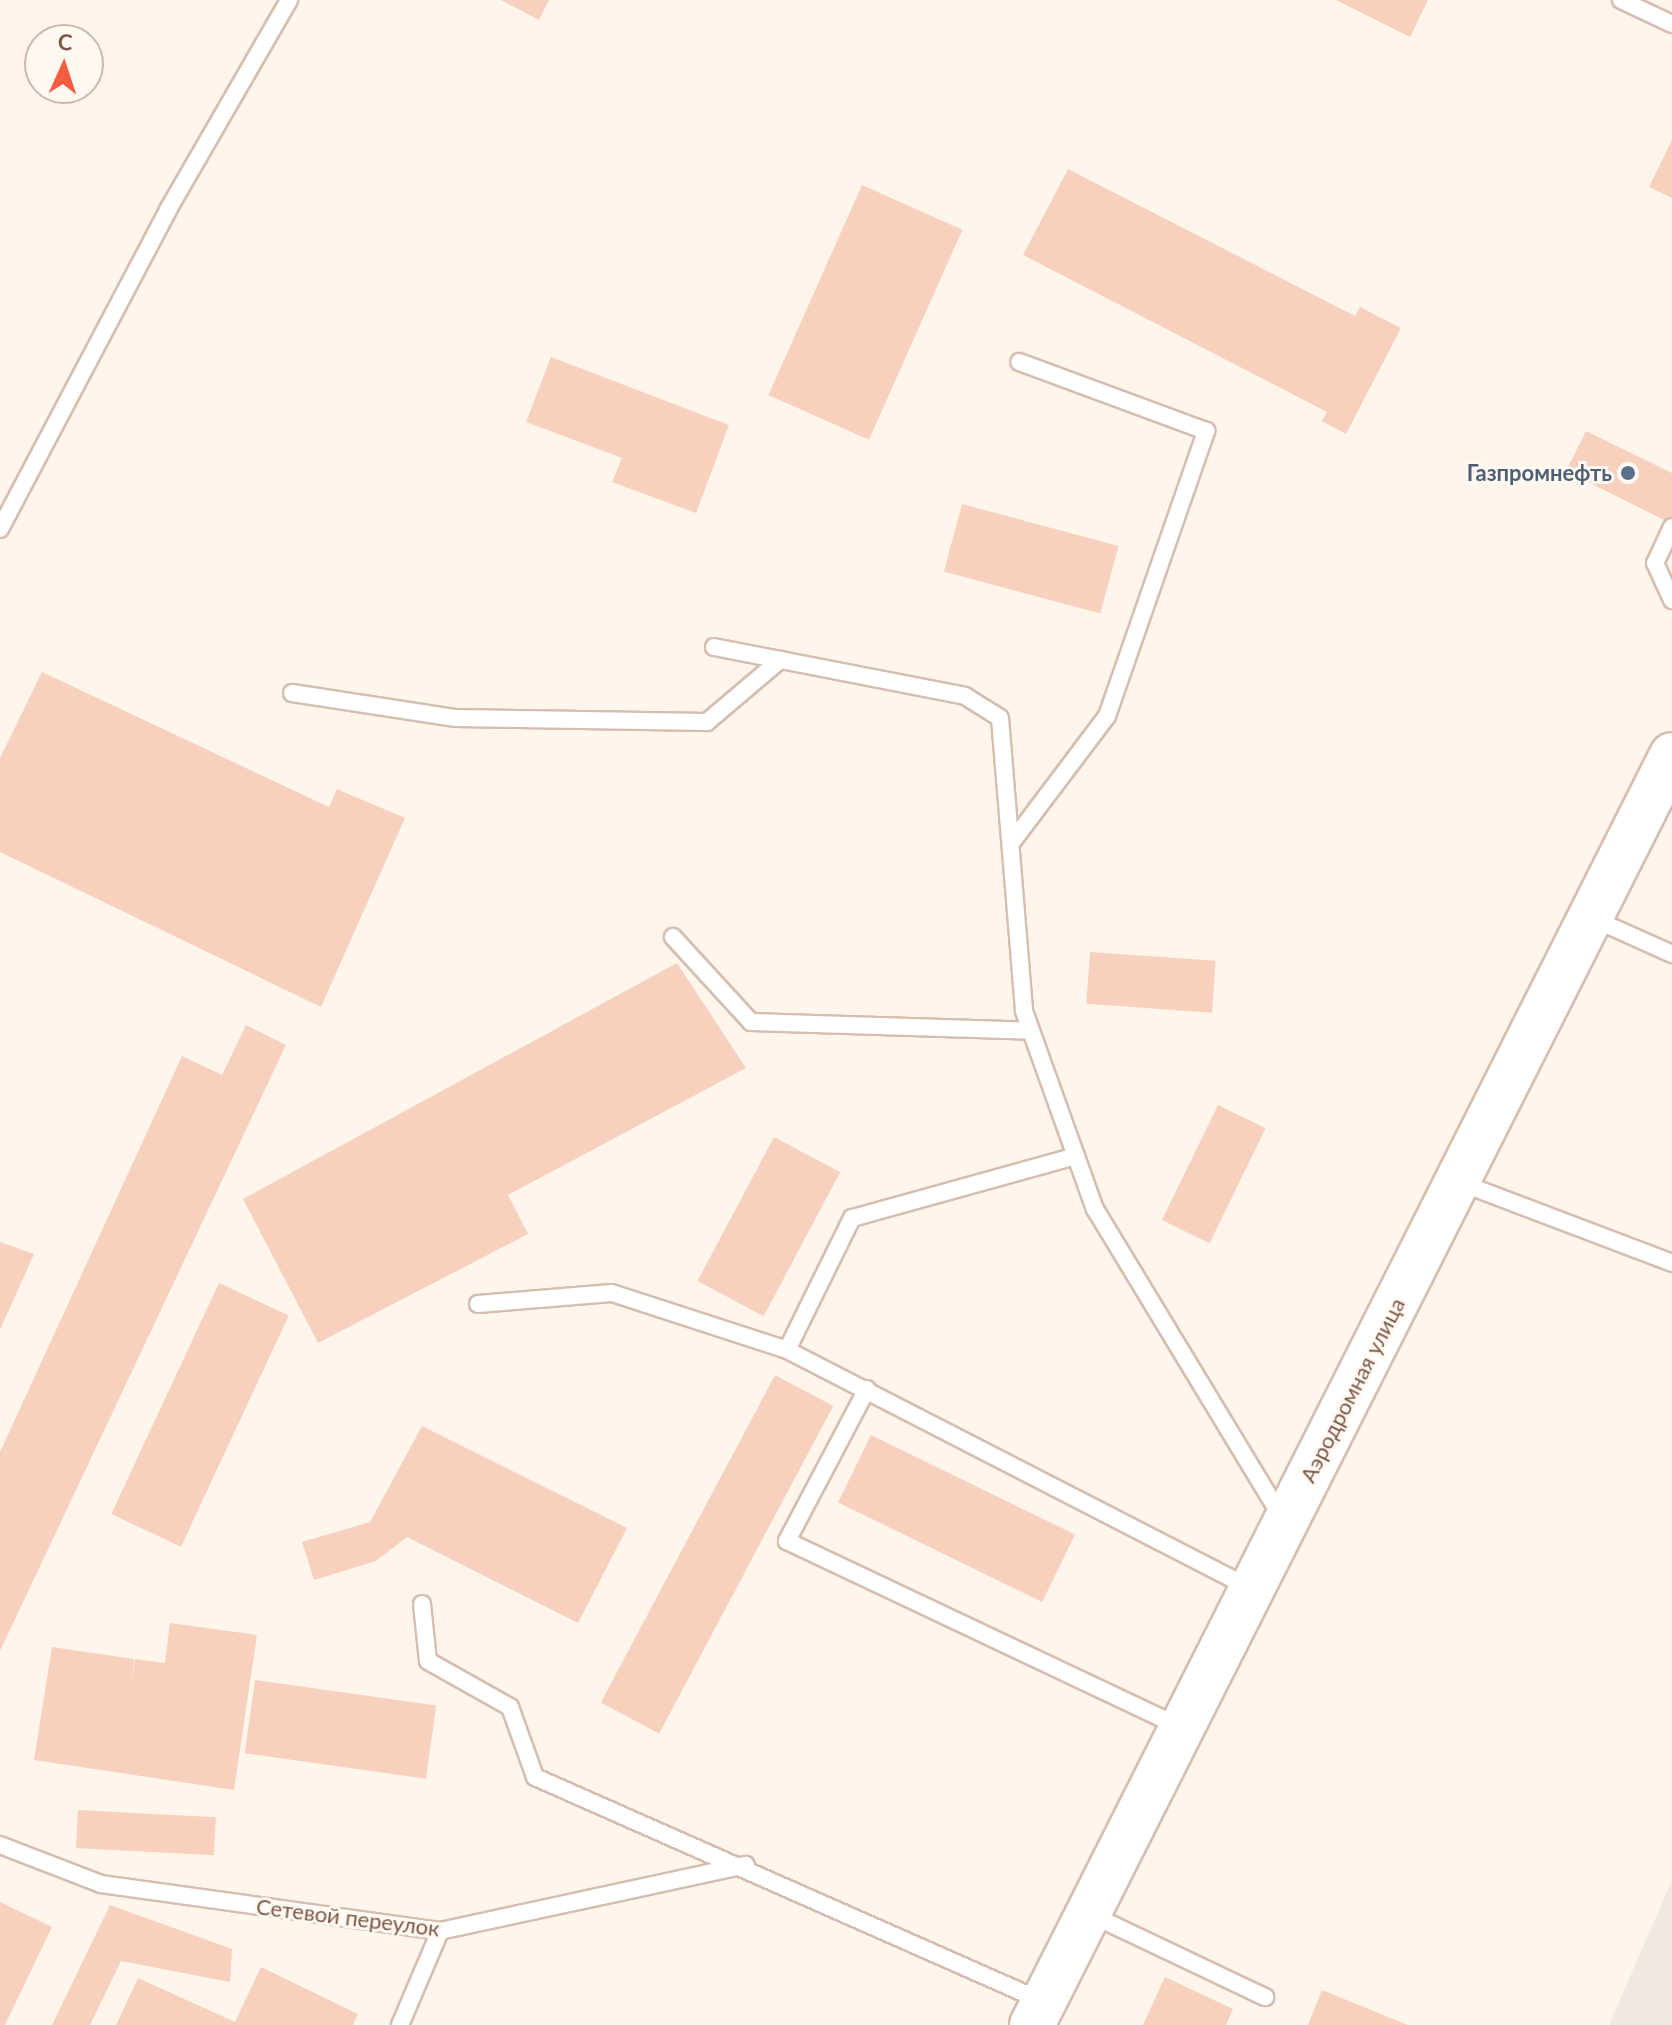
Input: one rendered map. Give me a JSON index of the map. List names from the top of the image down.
{
  "streets": {
    "street": ["Аэродромная улица"],
    "lane": ["Сетевой переулок"]
  },
  "places": ["Газпромнефть"],
  "north": "top"
}
